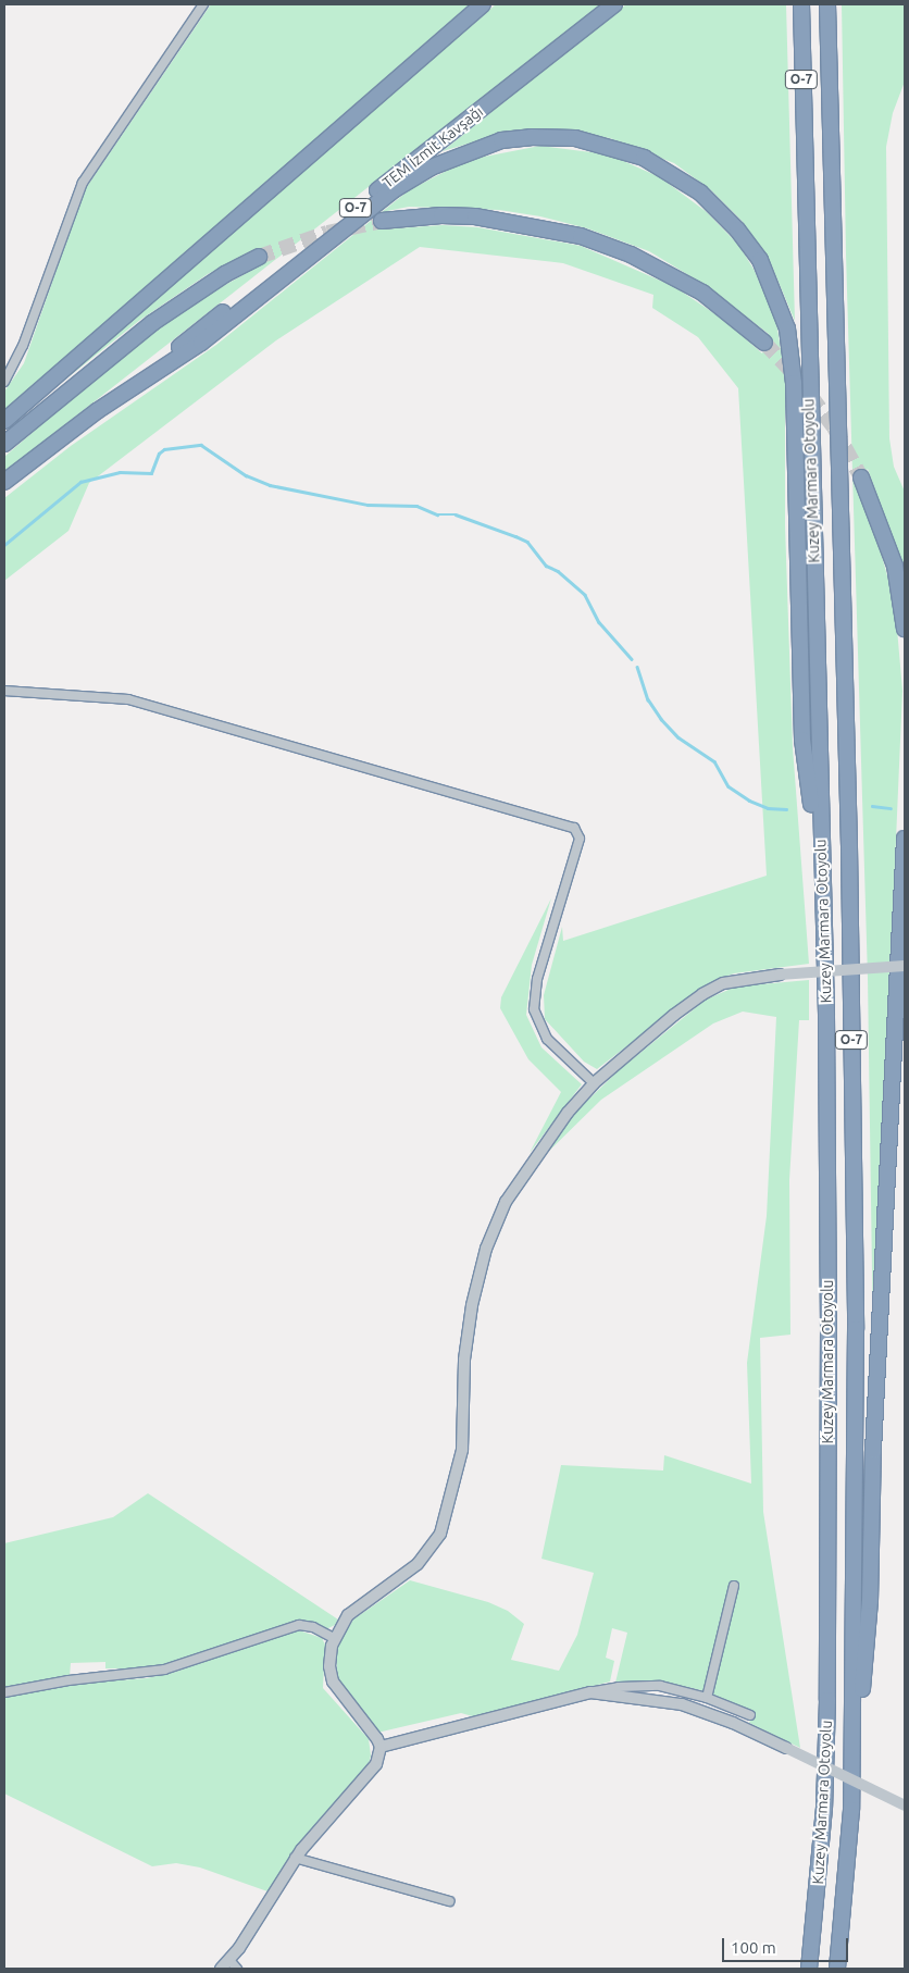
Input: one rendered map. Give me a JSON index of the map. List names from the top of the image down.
{
  "streets": {
    "highway": ["O-7", "TEM İzmit Kavşağı", "Kuzey Marmara Otoyolu"]
  },
  "crossings": [
    ["O-7", "TEM İzmit Kavşağı"]
  ],
  "scale_bar": "100 m"
}
